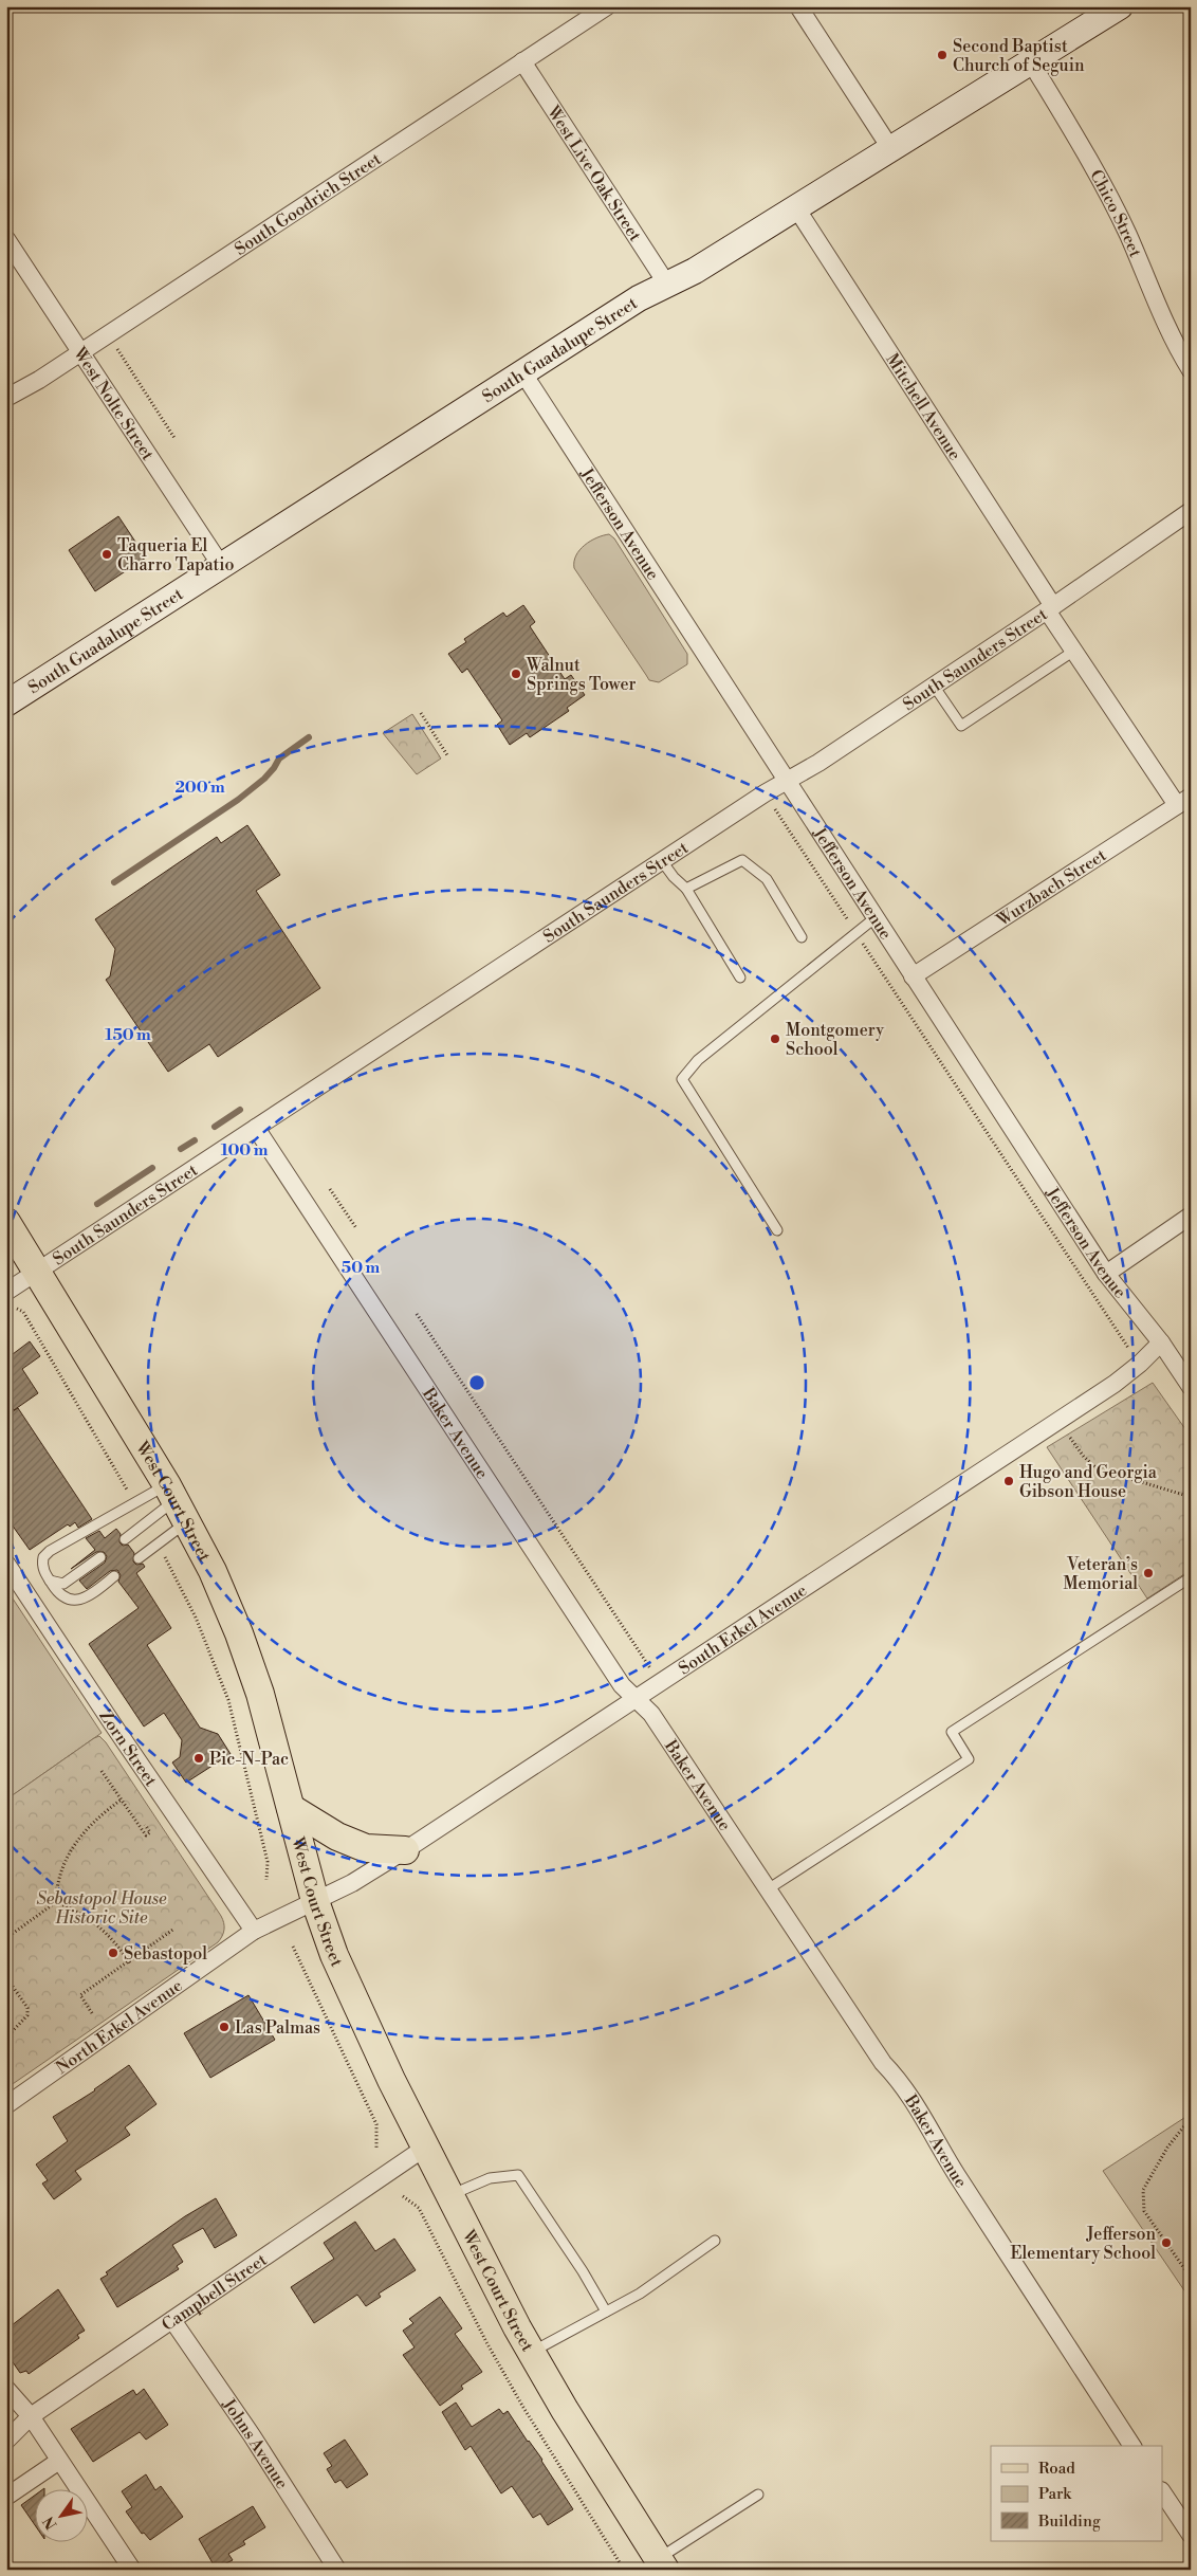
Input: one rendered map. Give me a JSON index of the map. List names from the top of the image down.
{
  "streets": {
    "main road": ["West Court Street"],
    "street": [
      "West Live Oak Street",
      "South Goodrich Street",
      "Chico Street",
      "South Guadalupe Street",
      "West Nolte Street",
      "Mitchell Avenue",
      "Jefferson Avenue",
      "South Saunders Street",
      "Wurzbach Street",
      "Baker Avenue",
      "South Erkel Avenue",
      "Zorn Street",
      "North Erkel Avenue",
      "Campbell Street",
      "Johns Avenue"
    ]
  },
  "crossings": [
    ["West Live Oak Street", "South Goodrich Street"],
    ["West Live Oak Street", "South Guadalupe Street"],
    ["South Goodrich Street", "West Nolte Street"],
    ["Chico Street", "South Guadalupe Street"],
    ["South Guadalupe Street", "West Nolte Street"],
    ["South Guadalupe Street", "Mitchell Avenue"],
    ["South Guadalupe Street", "Jefferson Avenue"],
    ["Mitchell Avenue", "South Saunders Street"],
    ["Mitchell Avenue", "Wurzbach Street"],
    ["Jefferson Avenue", "South Saunders Street"],
    ["Jefferson Avenue", "Wurzbach Street"],
    ["Jefferson Avenue", "South Erkel Avenue"],
    ["South Saunders Street", "Baker Avenue"],
    ["South Saunders Street", "West Court Street"],
    ["Baker Avenue", "South Erkel Avenue"],
    ["West Court Street", "South Erkel Avenue"],
    ["West Court Street", "North Erkel Avenue"],
    ["West Court Street", "Campbell Street"],
    ["South Erkel Avenue", "North Erkel Avenue"],
    ["Zorn Street", "North Erkel Avenue"],
    ["Campbell Street", "Johns Avenue"]
  ],
  "parks": ["Sebastopol House Historic Site"],
  "places": [
    "Second Baptist Church of Seguin",
    "Taqueria El Charro Tapatio",
    "Walnut Springs Tower",
    "Montgomery School",
    "Hugo and Georgia Gibson House",
    "Veteran’s Memorial",
    "Pic-N-Pac",
    "Sebastopol",
    "Las Palmas",
    "Jefferson Elementary School"
  ],
  "legend": ["Road", "Park", "Building"],
  "north": "bottom left",
  "rings": [
    "200 m",
    "150 m",
    "100 m",
    "50 m"
  ]
}
